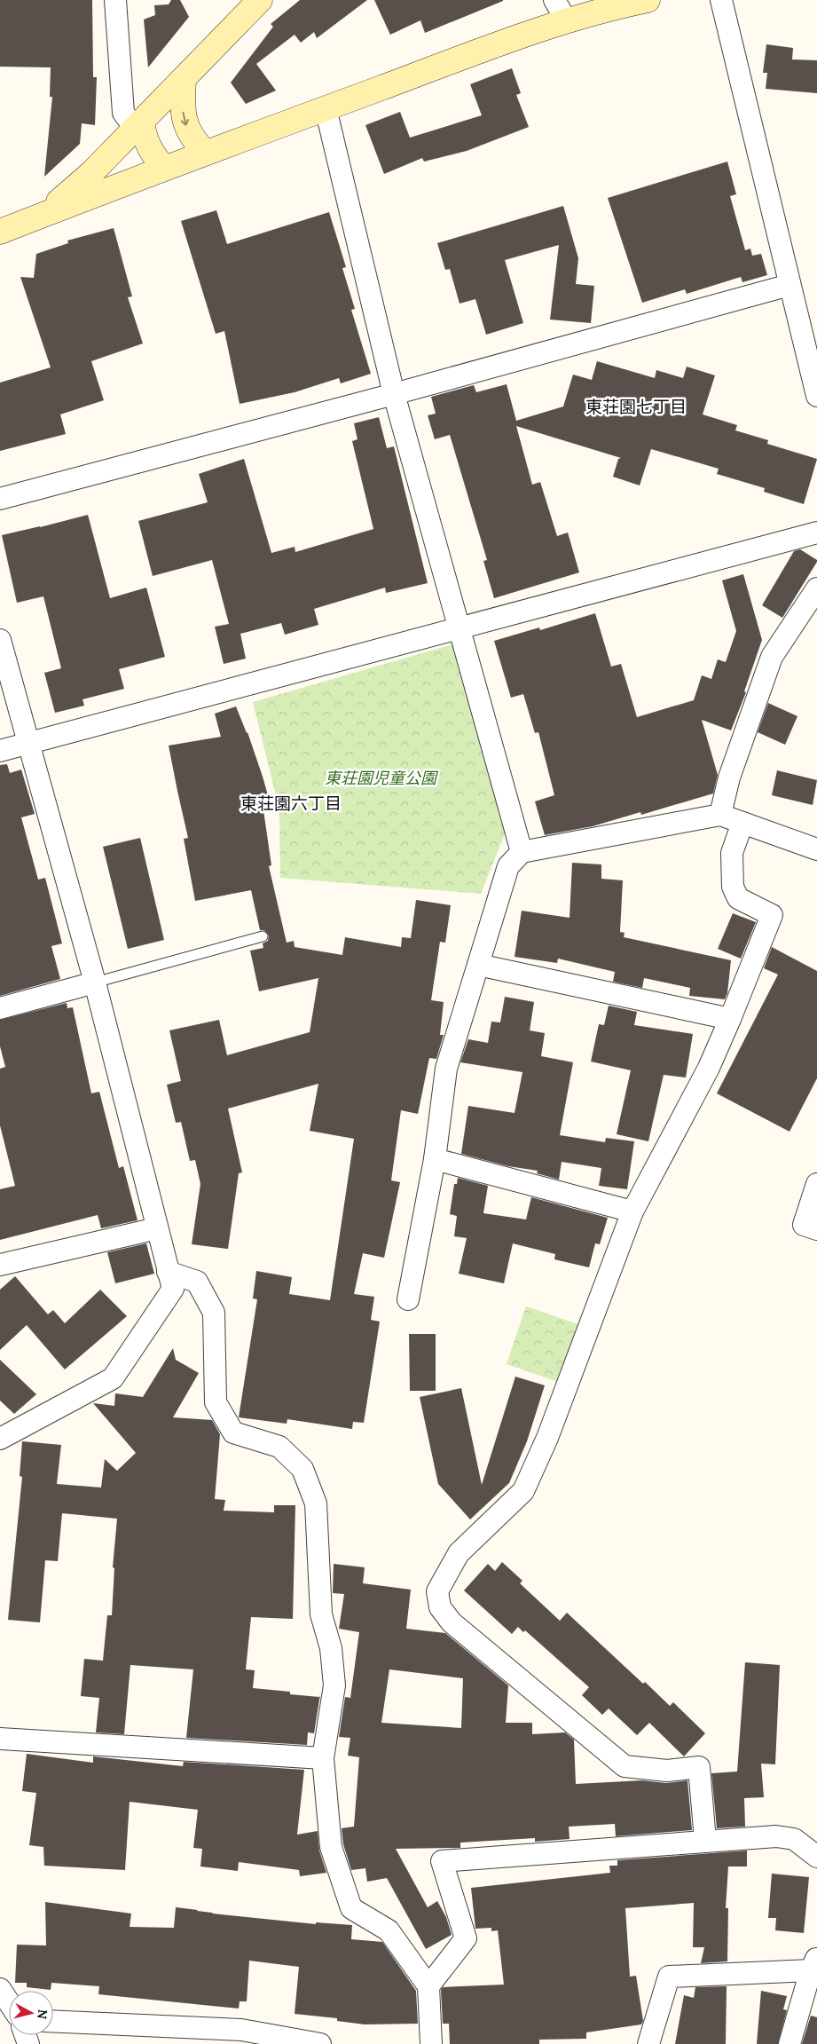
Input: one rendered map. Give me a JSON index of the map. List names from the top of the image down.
{
  "districts": ["東荘園七丁目", "東荘園六丁目"],
  "parks": ["東荘園児童公園"],
  "north": "right"
}
